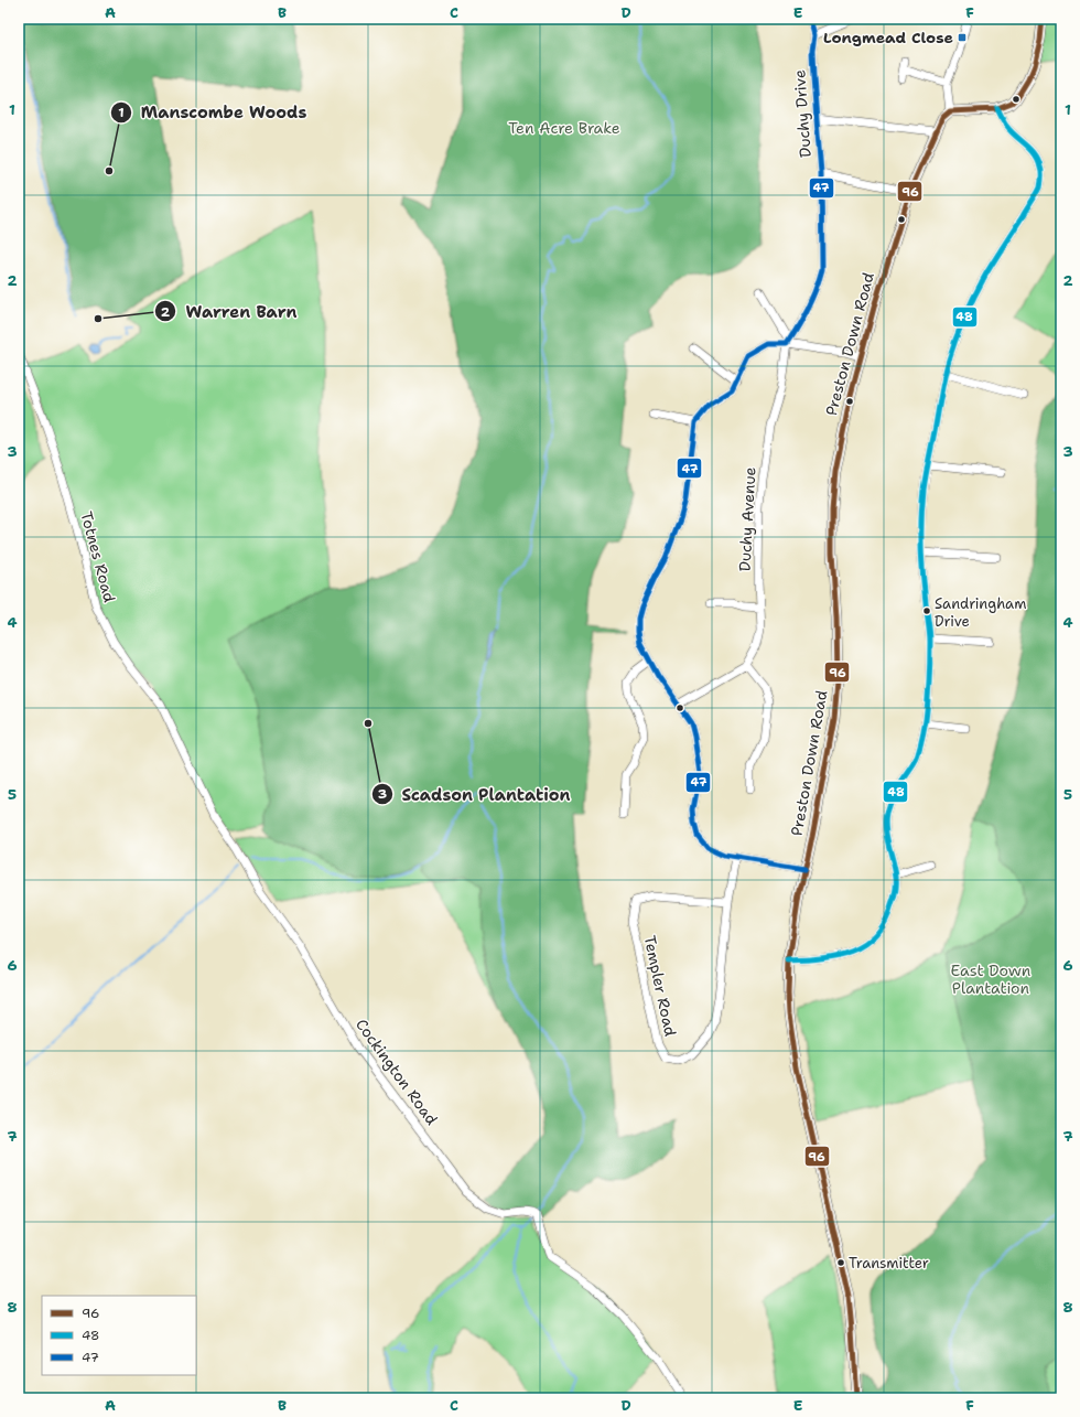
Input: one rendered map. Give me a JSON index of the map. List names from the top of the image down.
{
  "streets": {
    "street": [
      "Duchy Drive",
      "Preston Down Road",
      "Duchy Avenue",
      "Totnes Road",
      "Templer Road",
      "Cockington Road"
    ]
  },
  "crossings": [
    ["Duchy Drive", "Duchy Avenue"],
    ["Totnes Road", "Cockington Road"]
  ],
  "parks": ["Ten Acre Brake", "East Down Plantation"],
  "places": {
    "transit": ["Longmead Close"],
    "other": [
      "Manscombe Woods",
      "Warren Barn",
      "Sandringham Drive",
      "Scadson Plantation",
      "Transmitter"
    ]
  },
  "lines": ["transit line 96", "transit line 47", "transit line 48"],
  "legend": ["96", "48", "47"],
  "grid": {
    "columns": [
      "A",
      "B",
      "C",
      "D",
      "E",
      "F"
    ],
    "rows": [
      "1",
      "2",
      "3",
      "4",
      "5",
      "6",
      "7",
      "8"
    ]
  }
}
